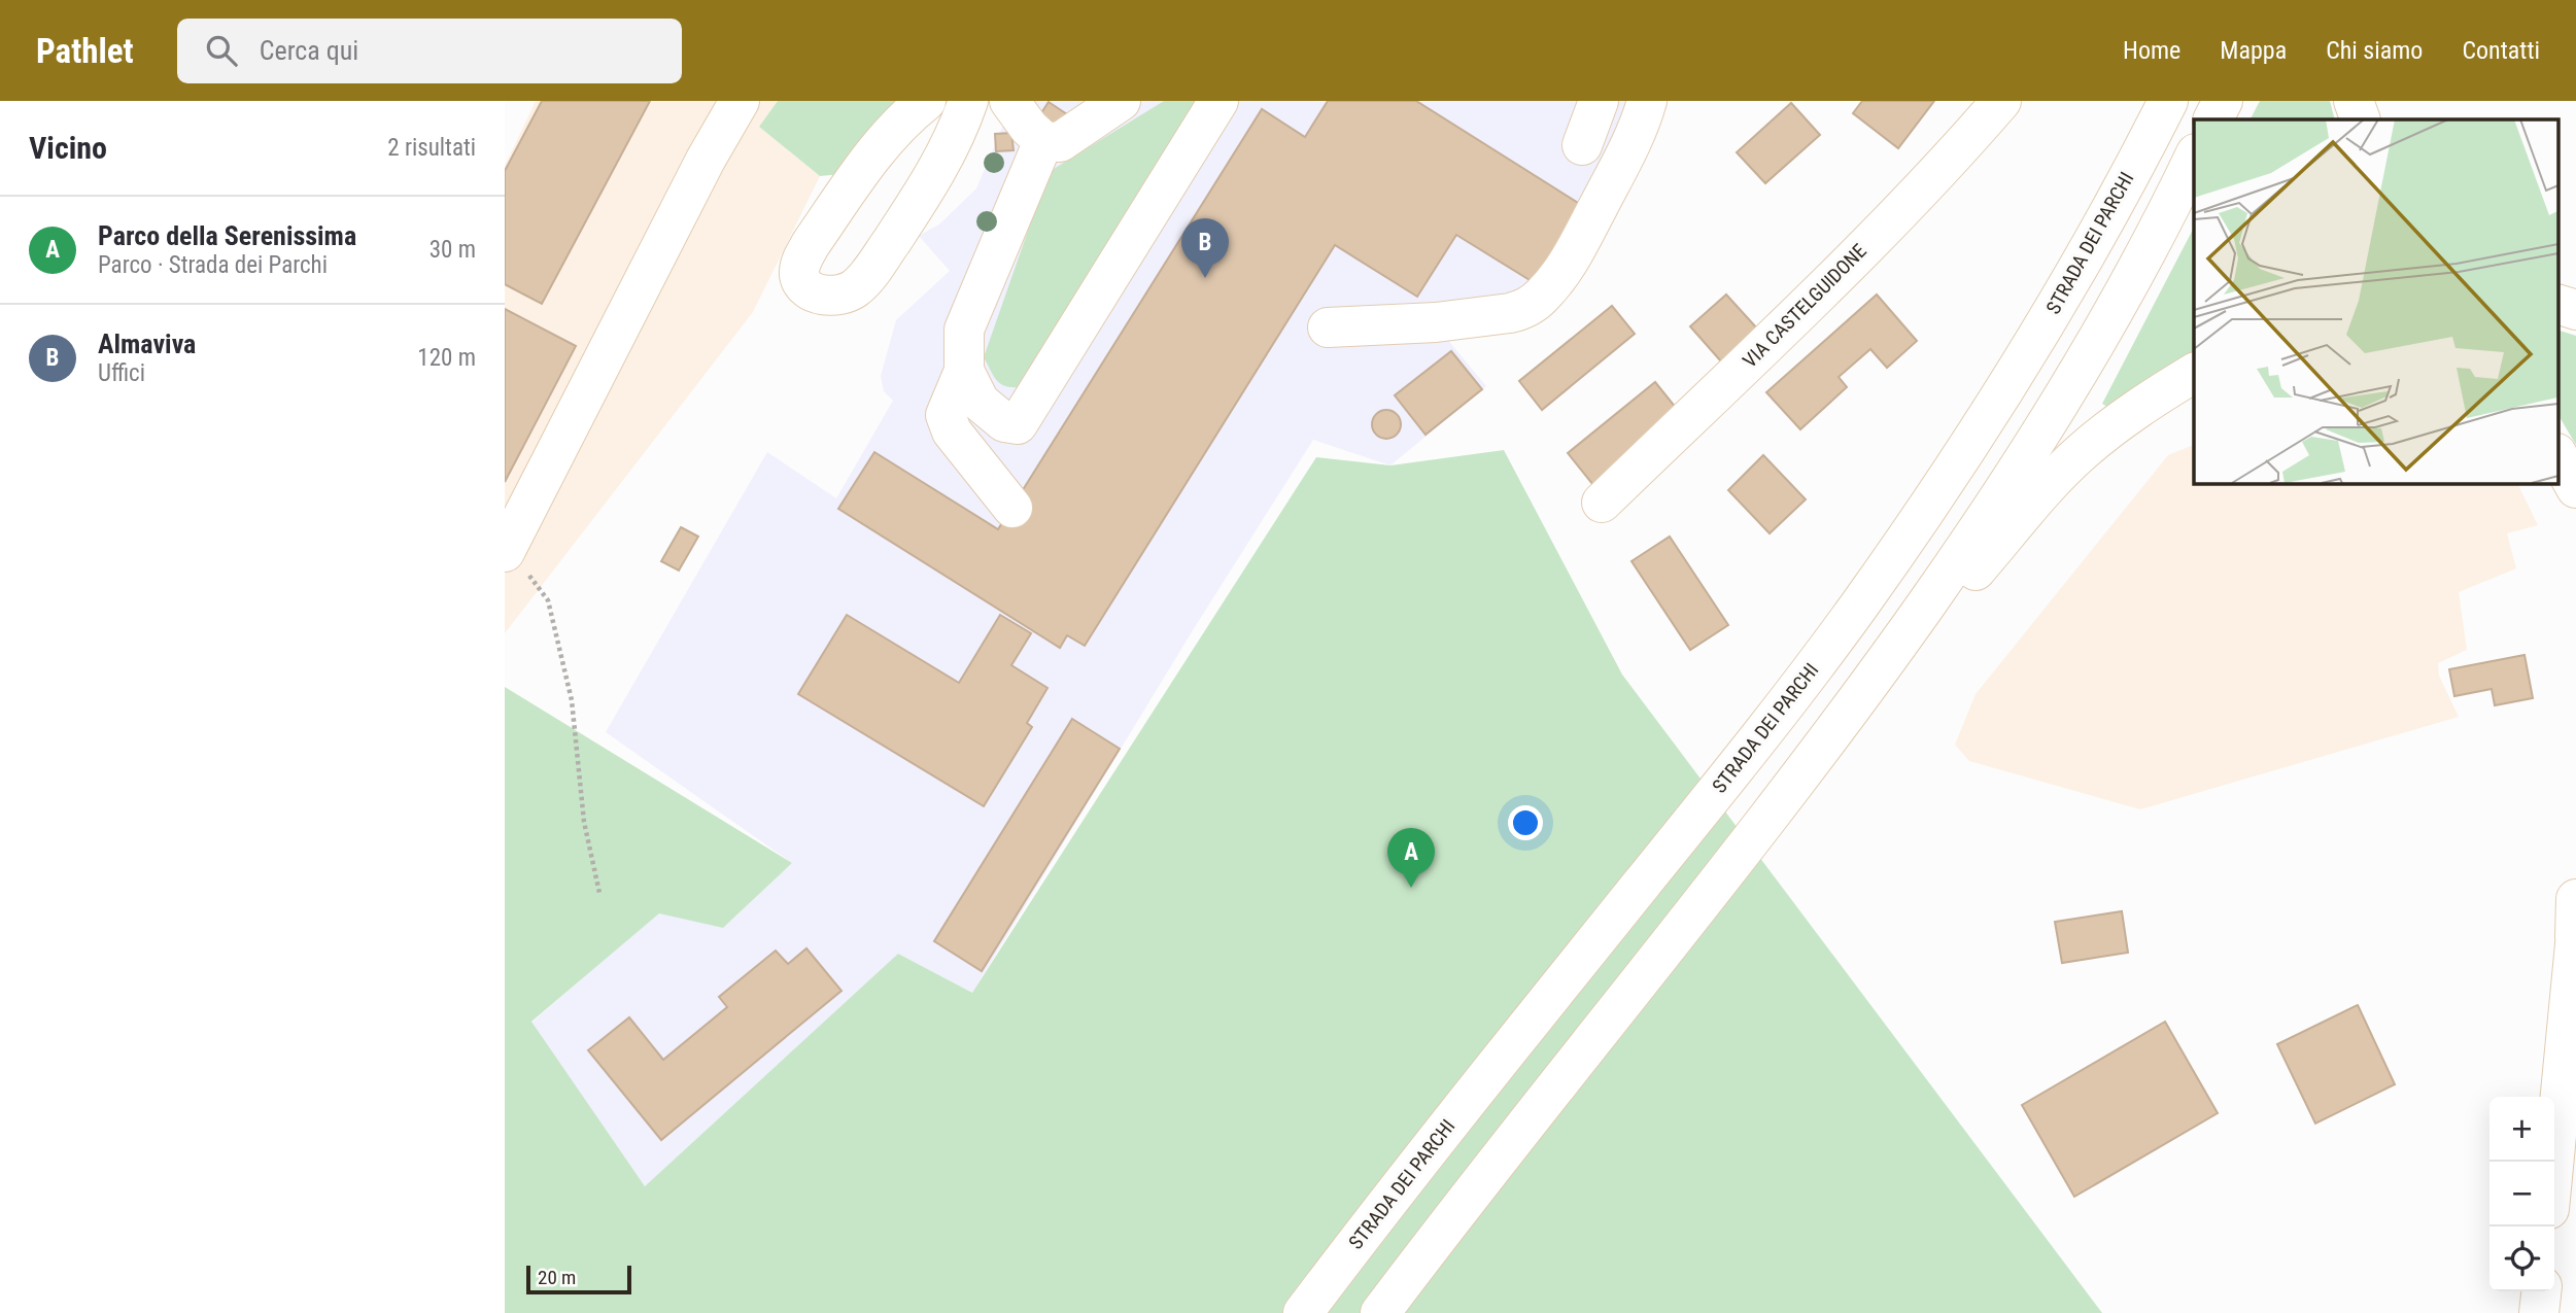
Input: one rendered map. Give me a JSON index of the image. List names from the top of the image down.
{
  "streets": {
    "main road": ["STRADA DEI PARCHI", "VIA CASTELGUIDONE"]
  },
  "scale_bar": "20 m",
  "page": {
    "header": "Pathlet",
    "search": "Cerca qui",
    "nav": [
      "Home",
      "Mappa",
      "Chi siamo",
      "Contatti"
    ],
    "heading": ["Vicino", "2 risultati"],
    "list": [
      {
        "mark": "A",
        "name": "Parco della Serenissima",
        "note": "Parco · Strada dei Parchi",
        "value": "30 m"
      },
      {
        "mark": "B",
        "name": "Almaviva",
        "note": "Uffici",
        "value": "120 m"
      }
    ],
    "pins": ["B", "A"],
    "map_buttons": ["+", "−"],
    "scale": "20 m"
  }
}
